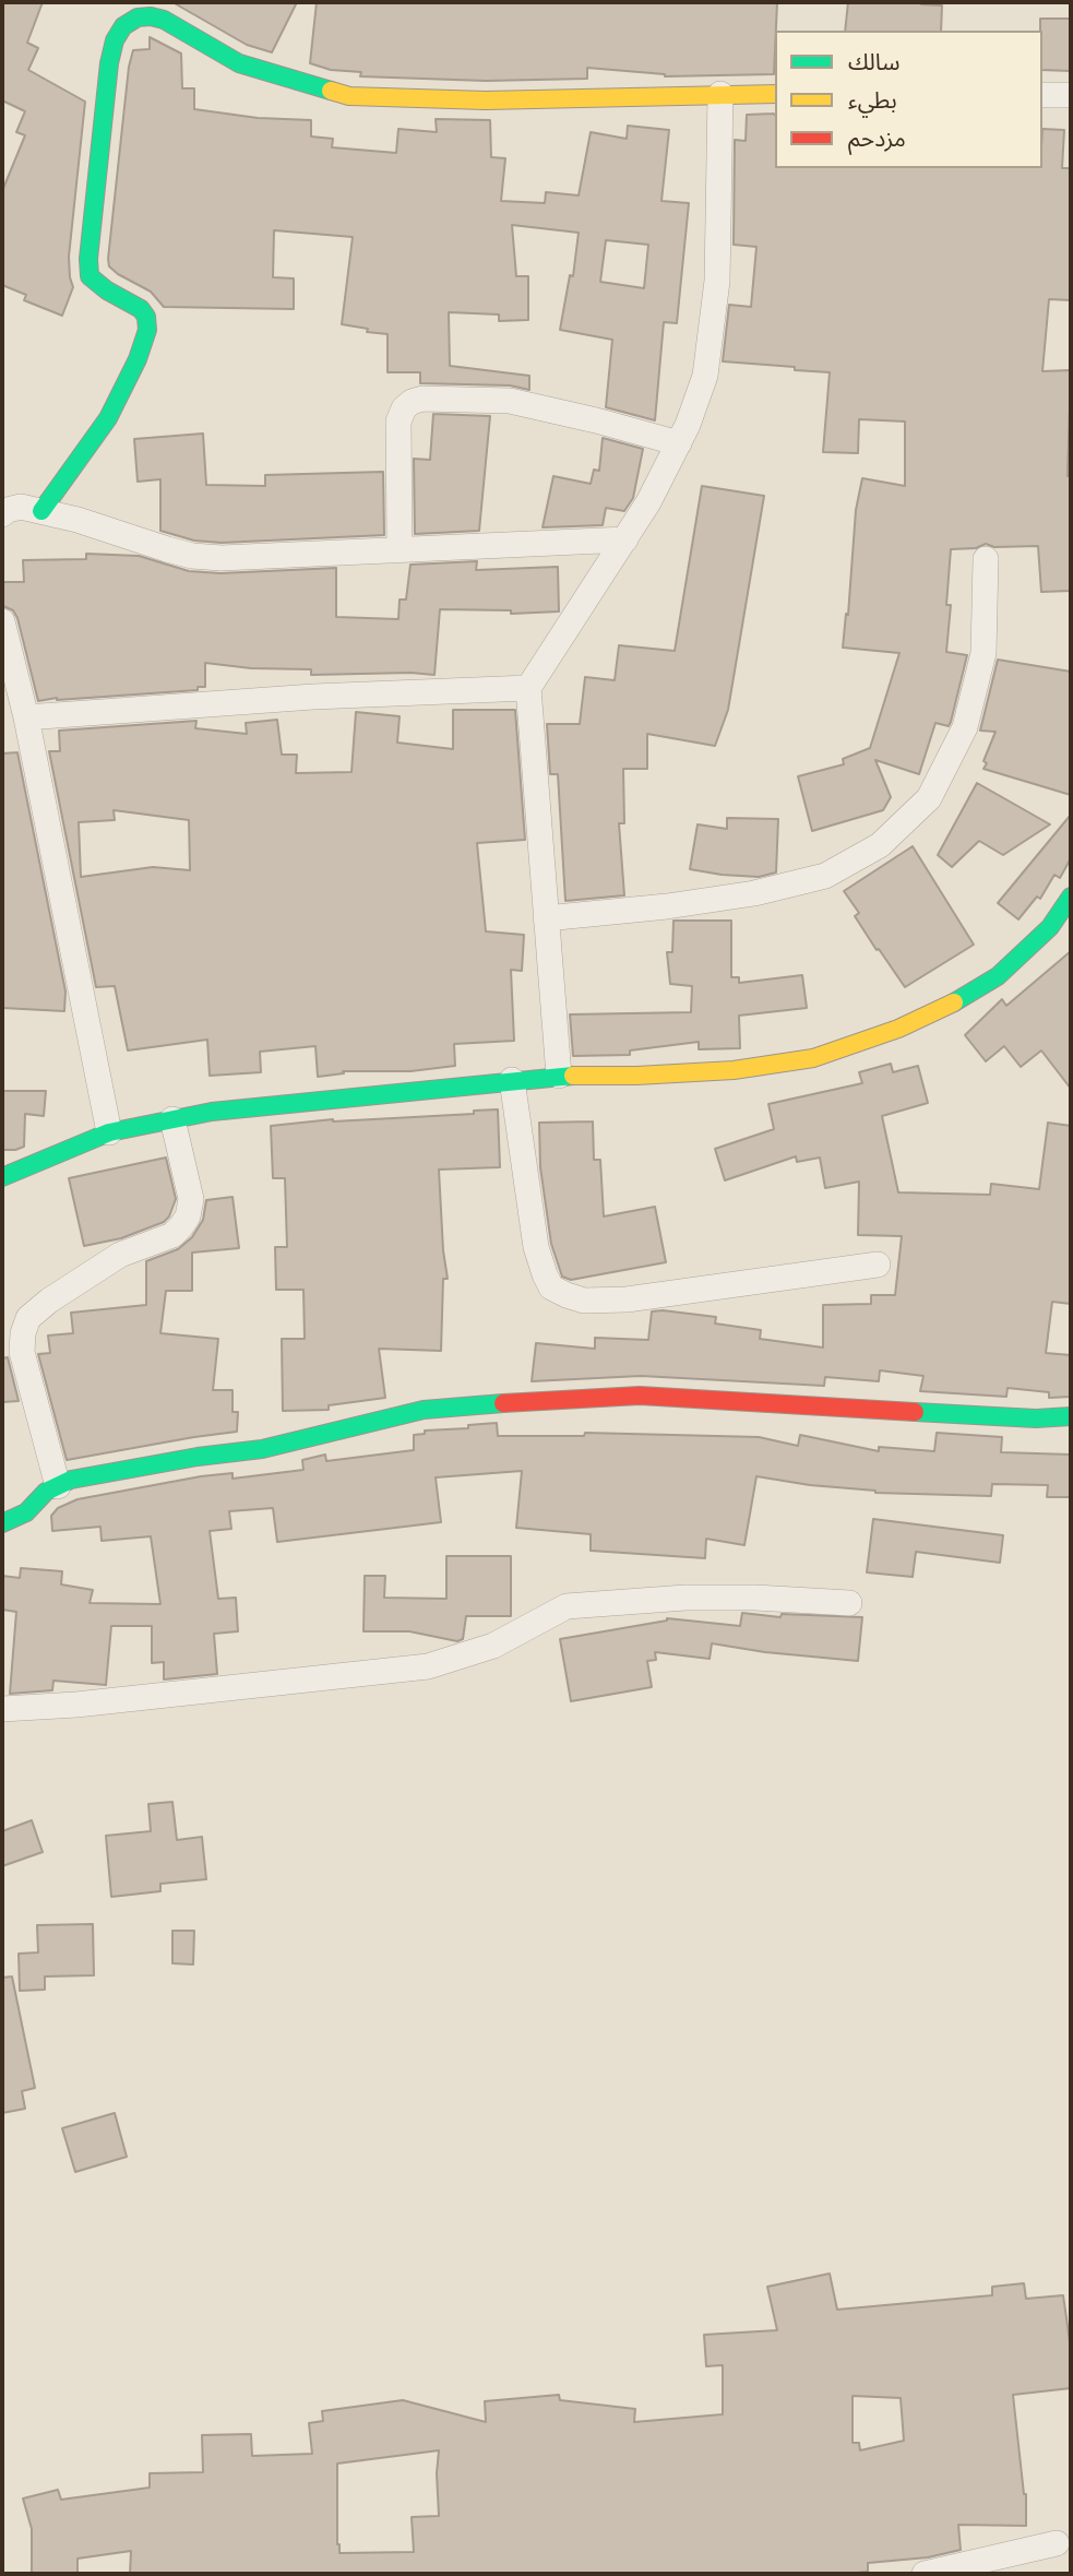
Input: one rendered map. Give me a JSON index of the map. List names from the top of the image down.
{
  "legend": ["سالك", "بطيء", "مزدحم"]
}
